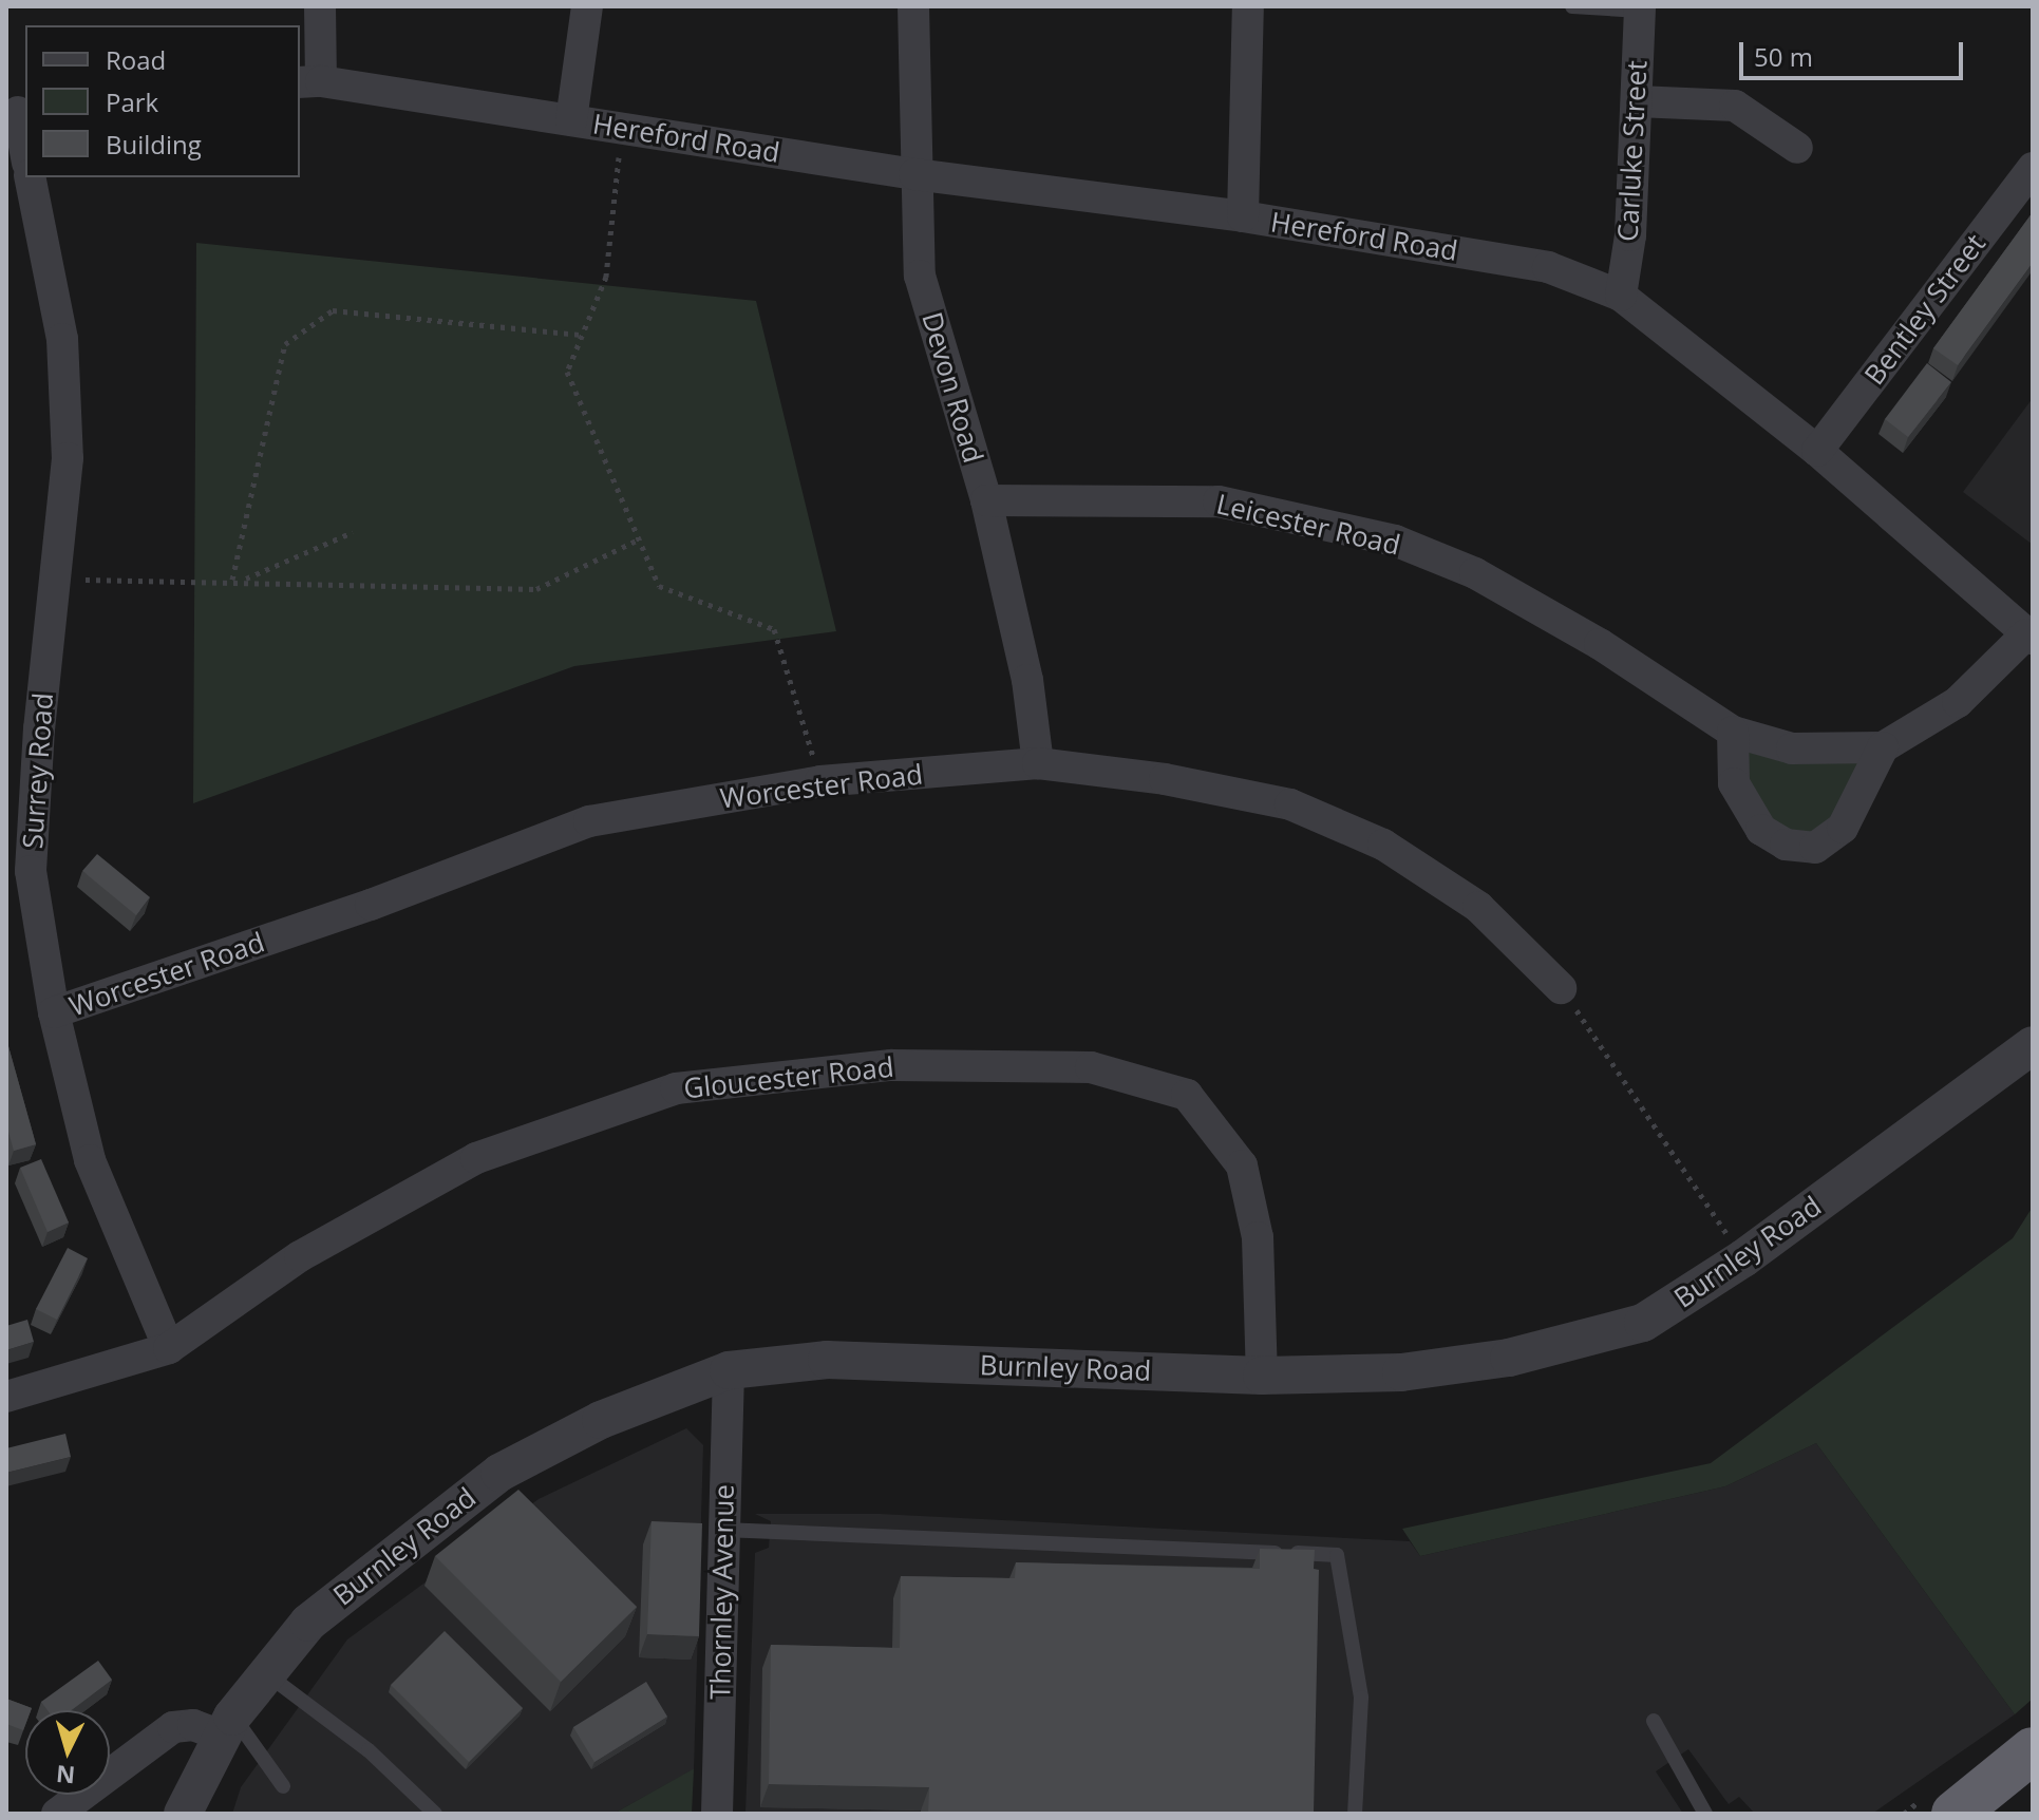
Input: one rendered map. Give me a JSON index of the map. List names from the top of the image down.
{
  "streets": {
    "street": [
      "Hereford Road",
      "Carluke Street",
      "Bentley Street",
      "Devon Road",
      "Leicester Road",
      "Surrey Road",
      "Worcester Road",
      "Gloucester Road",
      "Burnley Road",
      "Thornley Avenue"
    ]
  },
  "crossings": [
    ["Hereford Road", "Carluke Street"],
    ["Hereford Road", "Bentley Street"],
    ["Hereford Road", "Devon Road"],
    ["Devon Road", "Leicester Road"],
    ["Devon Road", "Worcester Road"],
    ["Surrey Road", "Worcester Road"],
    ["Surrey Road", "Gloucester Road"],
    ["Gloucester Road", "Burnley Road"],
    ["Burnley Road", "Thornley Avenue"]
  ],
  "legend": ["Road", "Park", "Building"],
  "scale_bar": "50 m",
  "north": "bottom"
}
